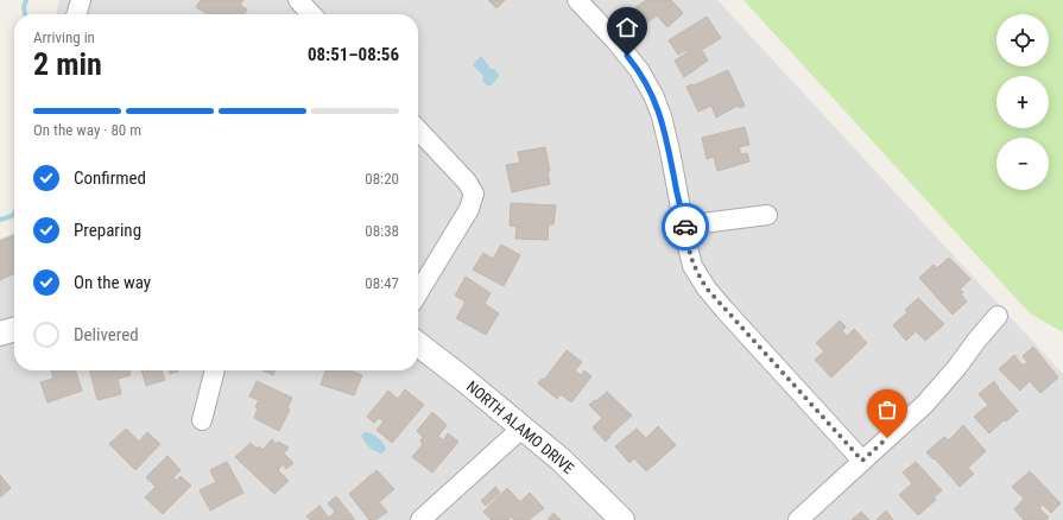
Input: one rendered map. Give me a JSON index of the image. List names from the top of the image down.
{
  "streets": {
    "street": ["NORTH ALAMO DRIVE"]
  },
  "page": {
    "map_buttons": ["+", "−"],
    "heading": ["2 min", "Arriving in", "08:51–08:56"],
    "bar": "On the way · 80 m",
    "list": [
      ["Confirmed", "08:20"],
      ["Preparing", "08:38"],
      ["On the way", "08:47"],
      "Delivered"
    ]
  }
}
